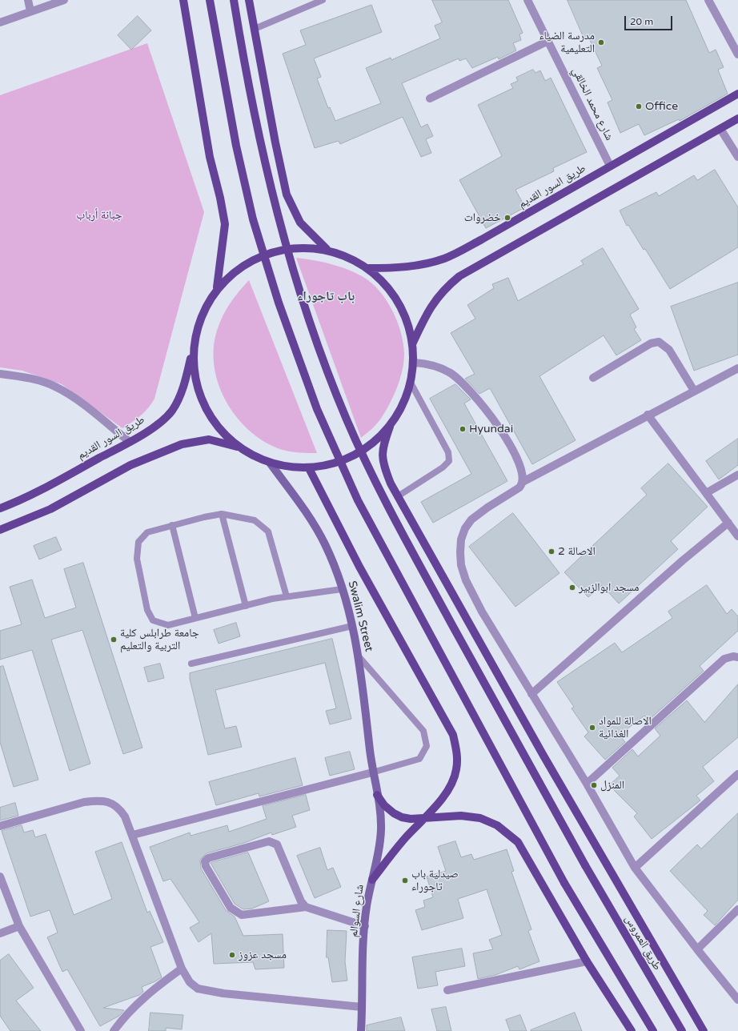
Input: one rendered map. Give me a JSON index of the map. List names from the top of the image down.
{
  "streets": {
    "main road": [
      "طريق السور القديم",
      "Swalim Street",
      "شارع السوالم",
      "طريق العمروس"
    ],
    "street": ["شارع محمد الخالقي"]
  },
  "crossings": [
    ["شارع محمد الخالقي", "طريق السور القديم"],
    ["Swalim Street", "شارع السوالم"]
  ],
  "districts": ["باب تاجوراء"],
  "parks": ["جبانة أرباب"],
  "places": [
    "مدرسة الضياء التعليمية",
    "Office",
    "خضروات",
    "Hyundai",
    "الاصالة 2",
    "مسجد ابوالزبير",
    "جامعة طرابلس كلية التربية والتعليم",
    "الاصالة للمواد الغذائية",
    "المنزل",
    "صيدلية باب تاجوراء",
    "مسجد عزوز"
  ],
  "scale_bar": "20 m"
}
